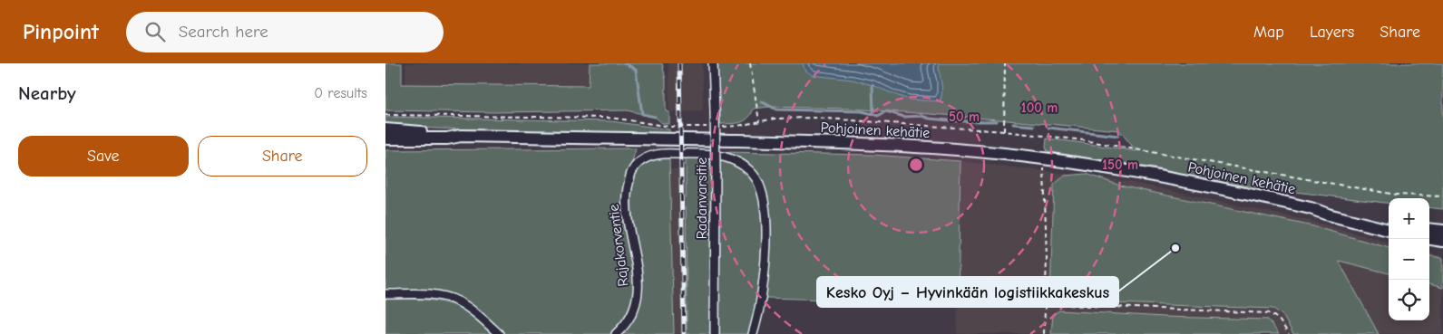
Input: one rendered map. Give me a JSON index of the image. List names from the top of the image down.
{
  "streets": {
    "main road": ["Pohjoinen kehätie"],
    "street": ["Radanvarsitie", "Rajakorventie"]
  },
  "places": ["Kesko Oyj – Hyvinkään logistiikkakeskus"],
  "page": {
    "header": "Pinpoint",
    "search": "Search here",
    "nav": ["Map", "Layers", "Share"],
    "heading": ["Nearby", "0 results"],
    "buttons": ["Save", "Share"],
    "map_buttons": ["+", "−"]
  },
  "rings": ["100 m", "50 m", "150 m"]
}
